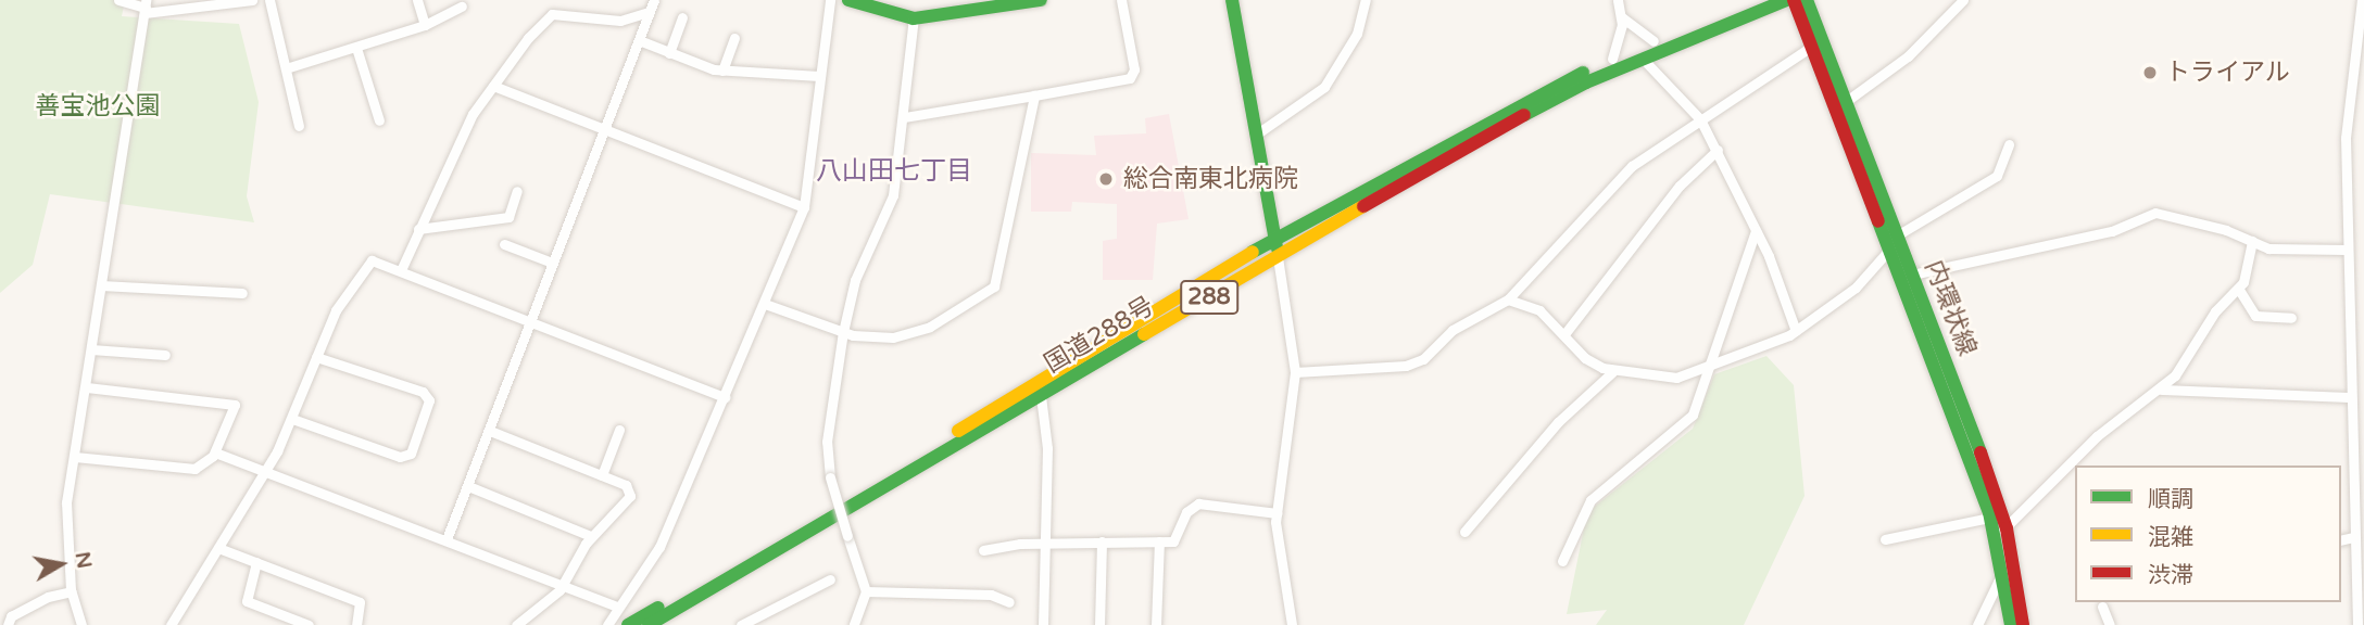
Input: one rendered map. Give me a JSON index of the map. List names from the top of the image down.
{
  "streets": {
    "main road": ["288", "内環状線", "国道288号"]
  },
  "districts": ["八山田七丁目"],
  "parks": ["善宝池公園"],
  "places": ["トライアル", "総合南東北病院"],
  "legend": ["順調", "混雑", "渋滞"],
  "north": "right"
}
